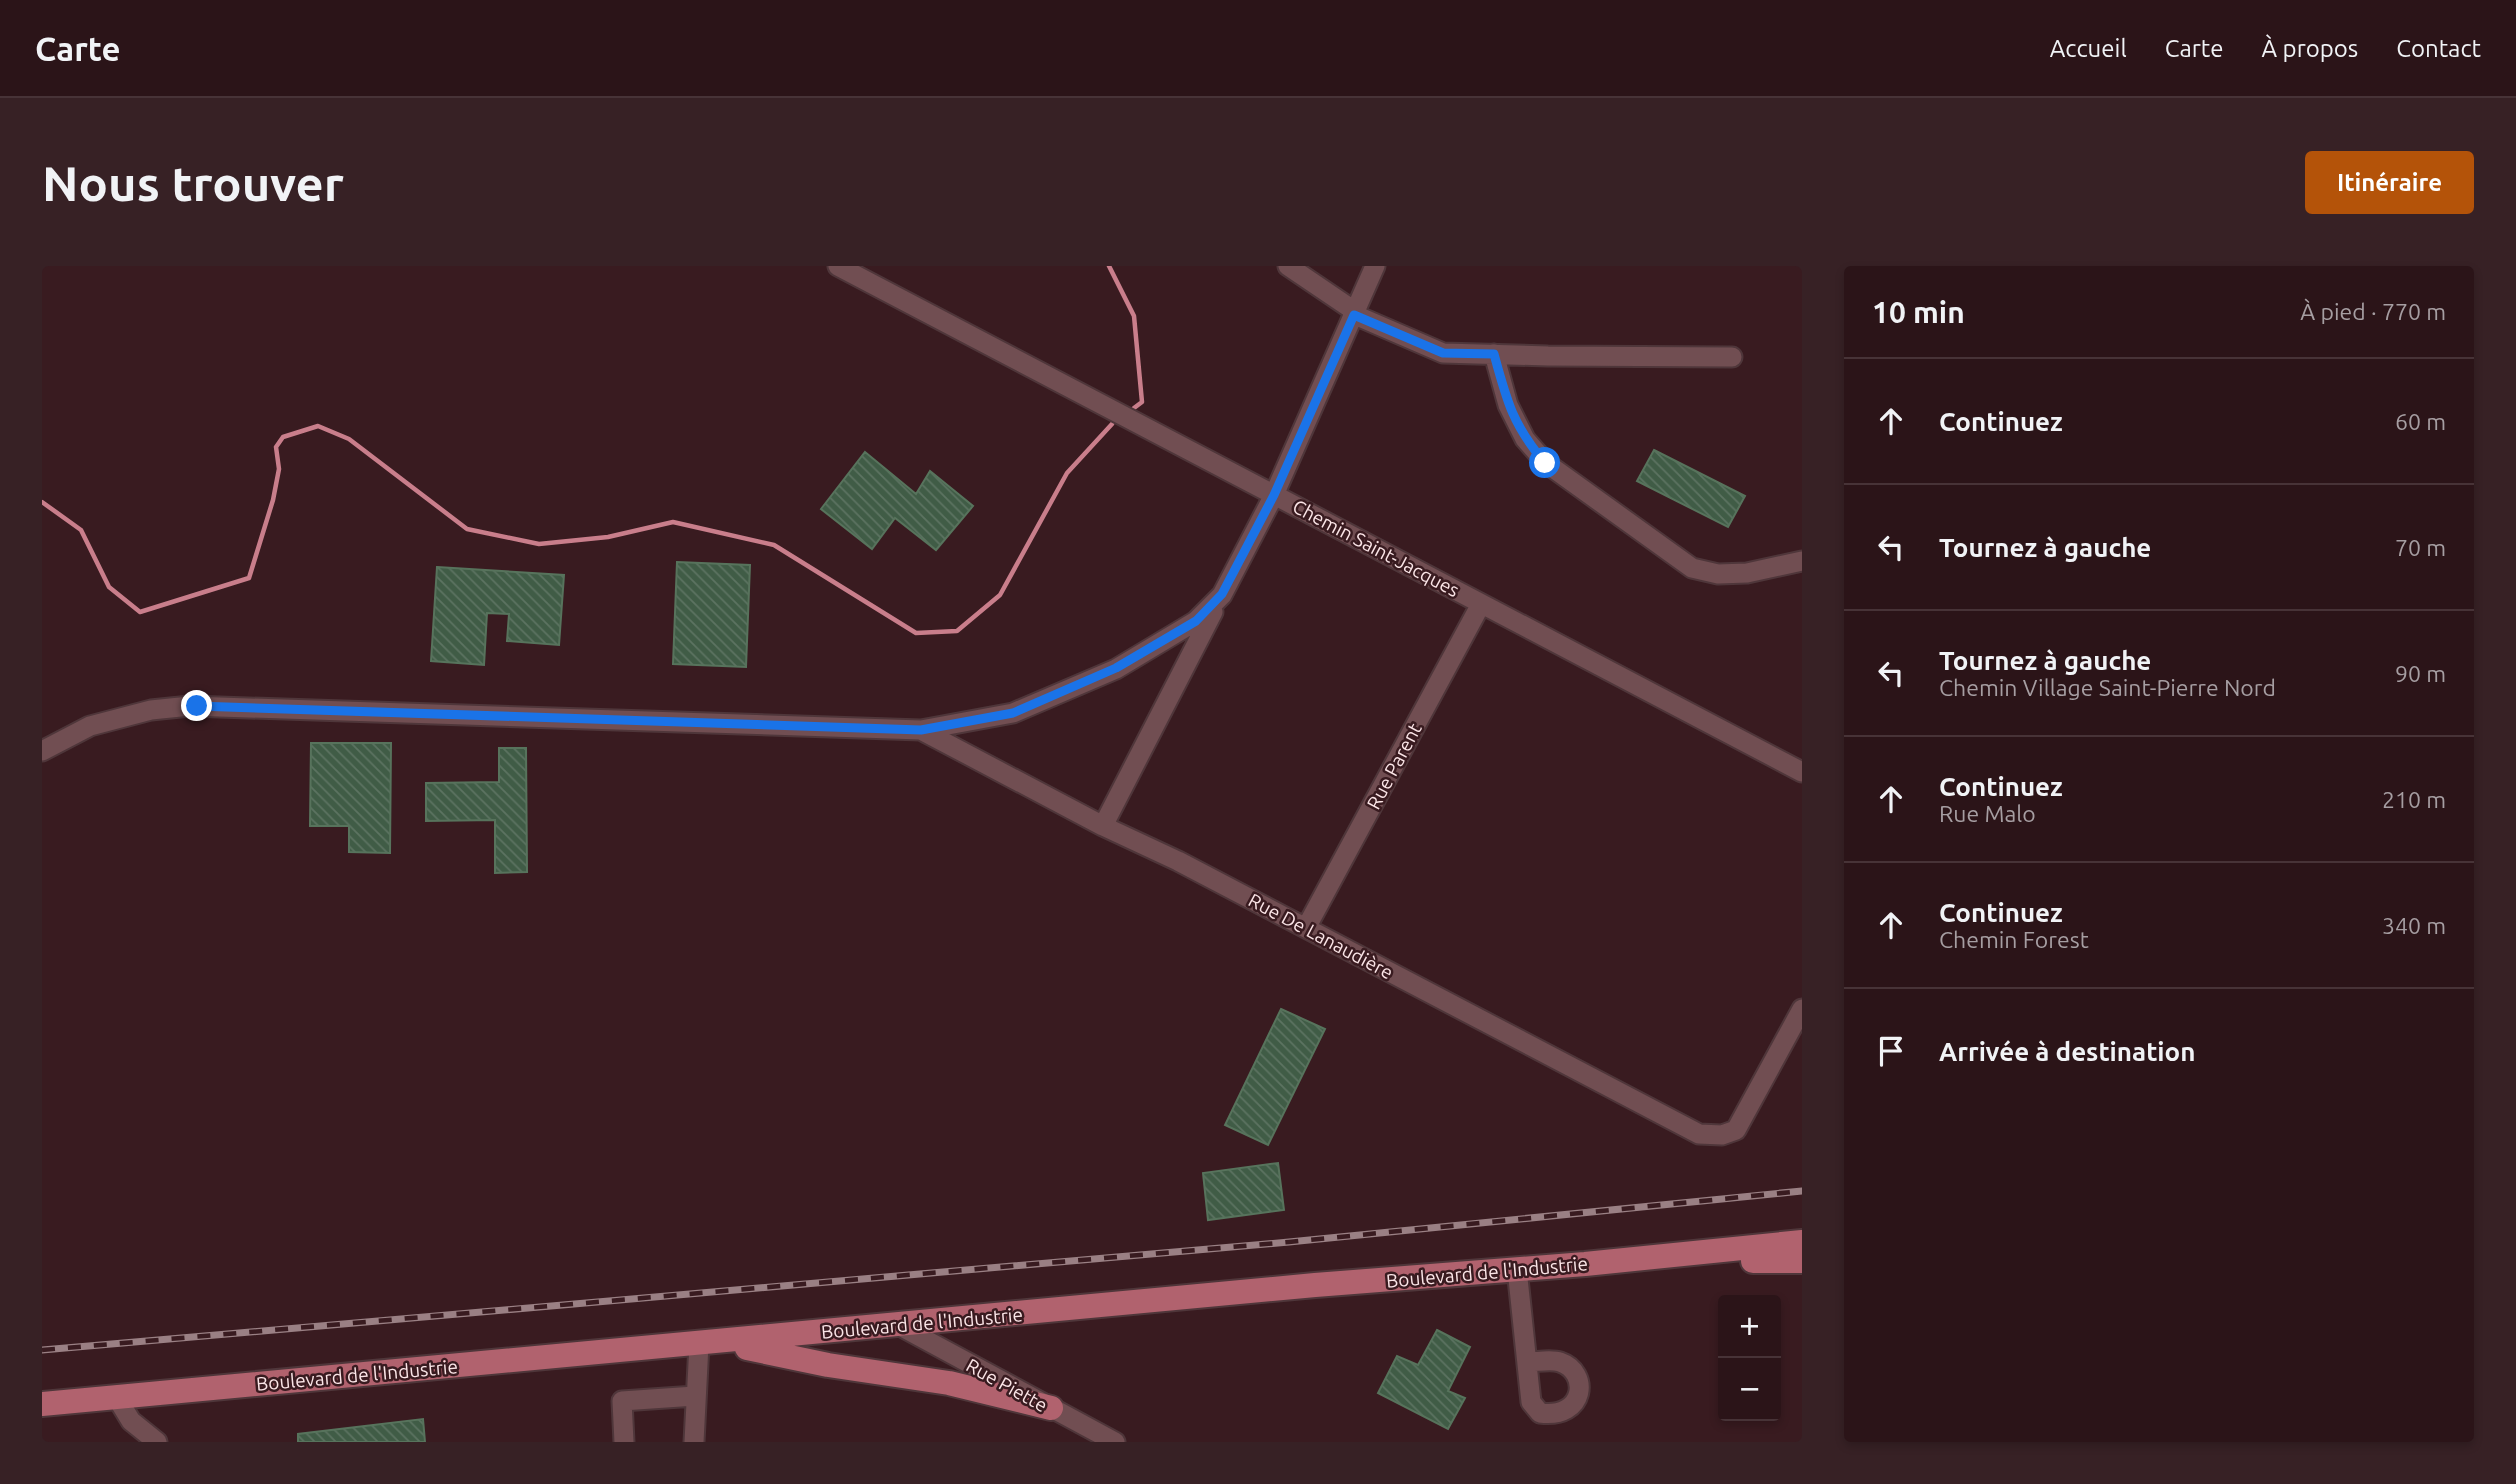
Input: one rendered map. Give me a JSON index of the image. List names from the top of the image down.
{
  "streets": {
    "main road": ["Boulevard de l'Industrie"],
    "street": [
      "Chemin Saint-Jacques",
      "Rue Parent",
      "Rue De Lanaudière",
      "Rue Piette"
    ]
  },
  "crossings": [
    ["Chemin Saint-Jacques", "Rue Parent"],
    ["Rue Parent", "Rue De Lanaudière"],
    ["Boulevard de l'Industrie", "Rue Piette"]
  ],
  "page": {
    "header": "Carte",
    "nav": [
      "Accueil",
      "Carte",
      "À propos",
      "Contact"
    ],
    "buttons": "Itinéraire",
    "title": "Nous trouver",
    "heading": ["10 min", "À pied · 770 m"],
    "list": [
      ["Continuez", "60 m"],
      ["Tournez à gauche", "70 m"],
      ["Tournez à gauche", "Chemin Village Saint-Pierre Nord", "90 m"],
      ["Continuez", "Rue Malo", "210 m"],
      ["Continuez", "Chemin Forest", "340 m"],
      "Arrivée à destination"
    ],
    "map_buttons": ["+", "−"]
  }
}
